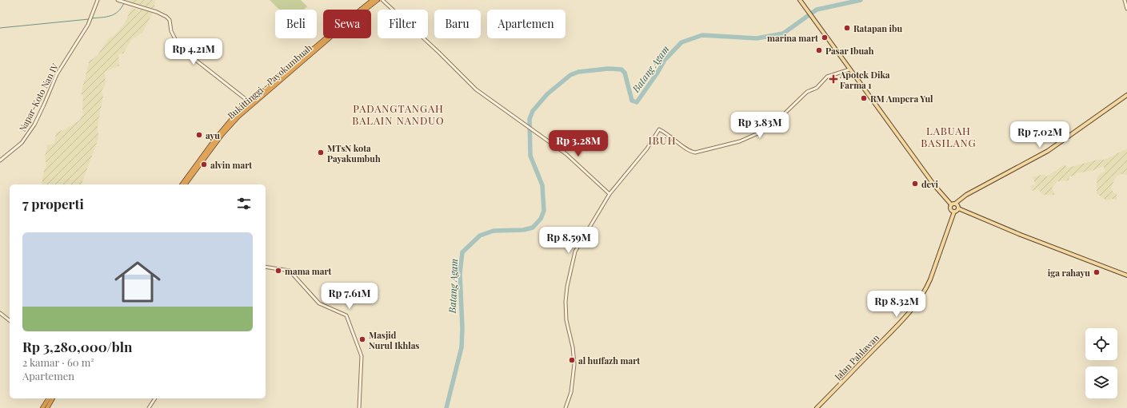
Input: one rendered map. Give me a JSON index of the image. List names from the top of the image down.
{
  "streets": {
    "highway": ["Bukittinggi - Payokumbuah"],
    "main road": ["Jalan Pahlawan"],
    "street": ["Napar-Koto Nan IV"]
  },
  "districts": ["PADANGTANGAH BALAIN NANDUO", "LABUAH BASILANG", "IBUH"],
  "water": ["Batang Agam"],
  "places": {
    "other": [
      "Ratapan ibu",
      "marina mart",
      "Pasar Ibuah",
      "RM Ampera Yul",
      "ayu",
      "MTsN kota Payakumbuh",
      "alvin mart",
      "devi",
      "mama mart",
      "iga rahayu",
      "Masjid Nurul Ikhlas",
      "al huffazh mart"
    ],
    "health": ["Apotek Dika Farma 1"]
  },
  "page": {
    "chip": [
      "Beli",
      "Sewa",
      "Filter",
      "Baru",
      "Apartemen"
    ],
    "price": [
      "Rp 4.21M",
      "Rp 3.83M",
      "Rp 7.02M",
      "Rp 3.28M",
      "Rp 8.59M",
      "Rp 7.61M",
      "Rp 8.32M"
    ],
    "heading": "7 properti",
    "list": [
      {
        "name": "Rp 3,280,000/bln",
        "note": "2 kamar · 60 m² · Apartemen"
      }
    ]
  }
}
